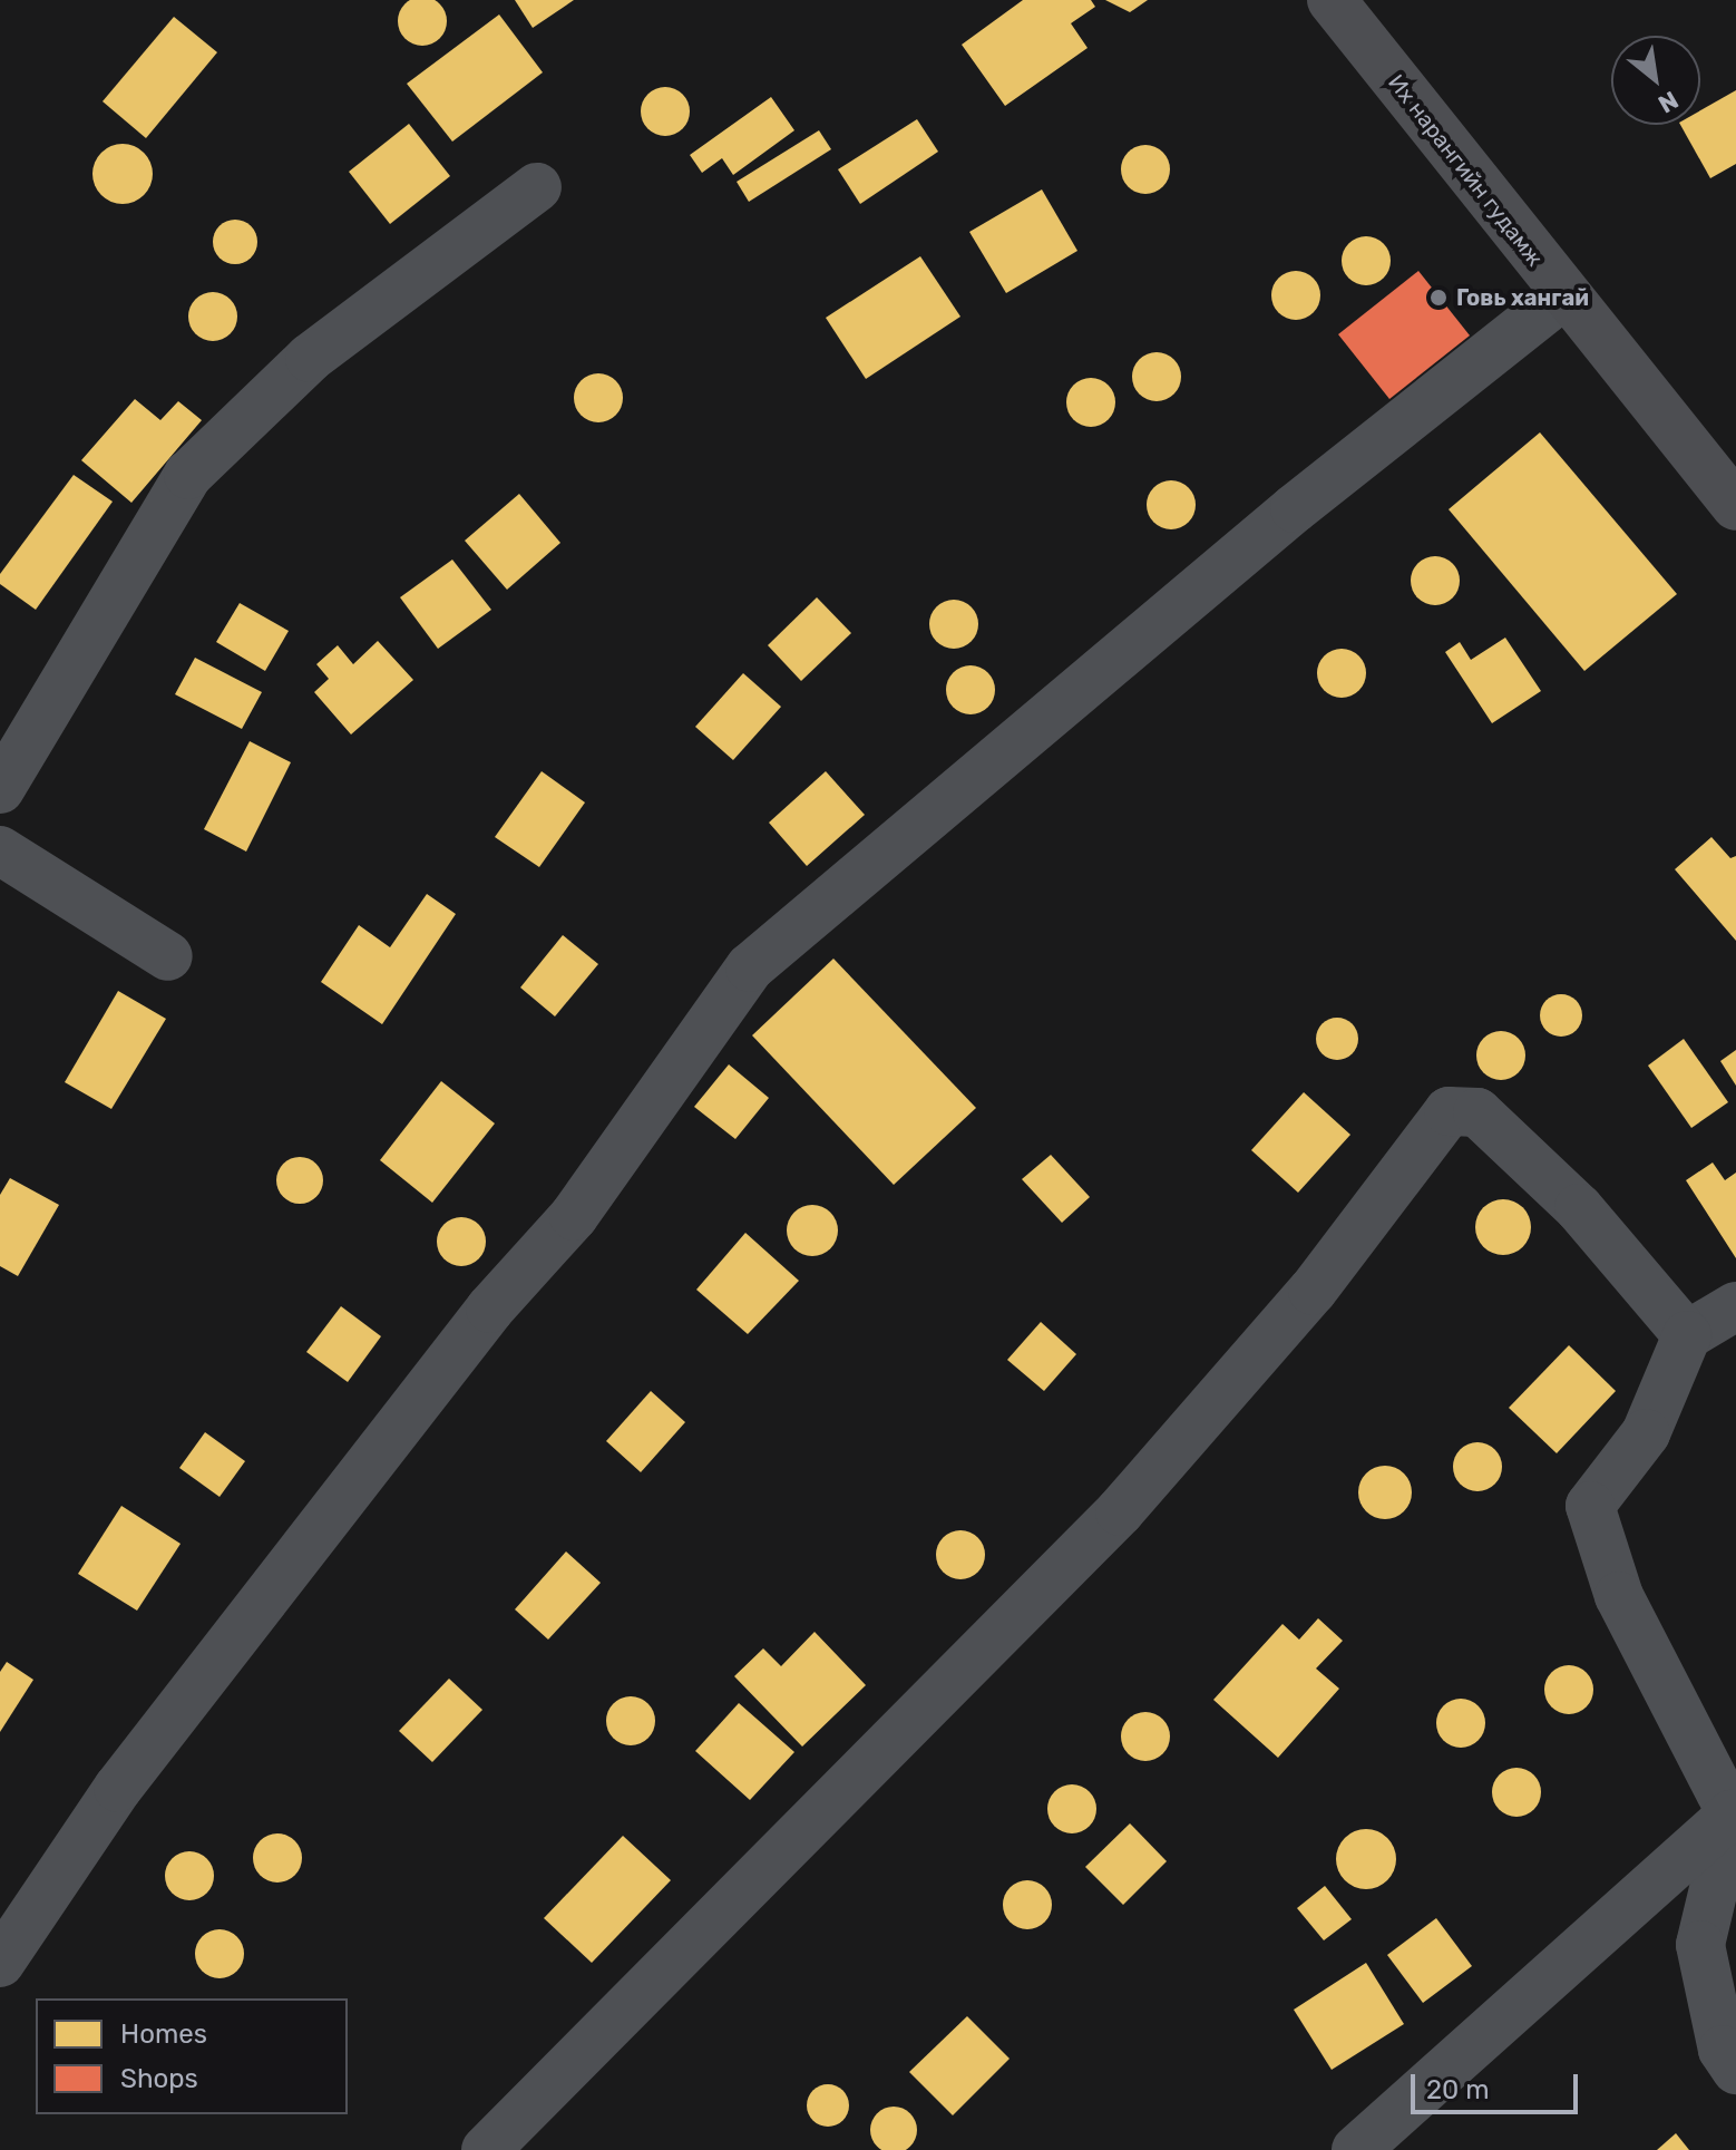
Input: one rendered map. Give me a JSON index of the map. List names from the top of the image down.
{
  "streets": {
    "main road": ["Их нарангийн гудамж"]
  },
  "places": ["Говь хангай"],
  "legend": ["Homes", "Shops"],
  "scale_bar": "20 m",
  "north": "bottom right"
}
